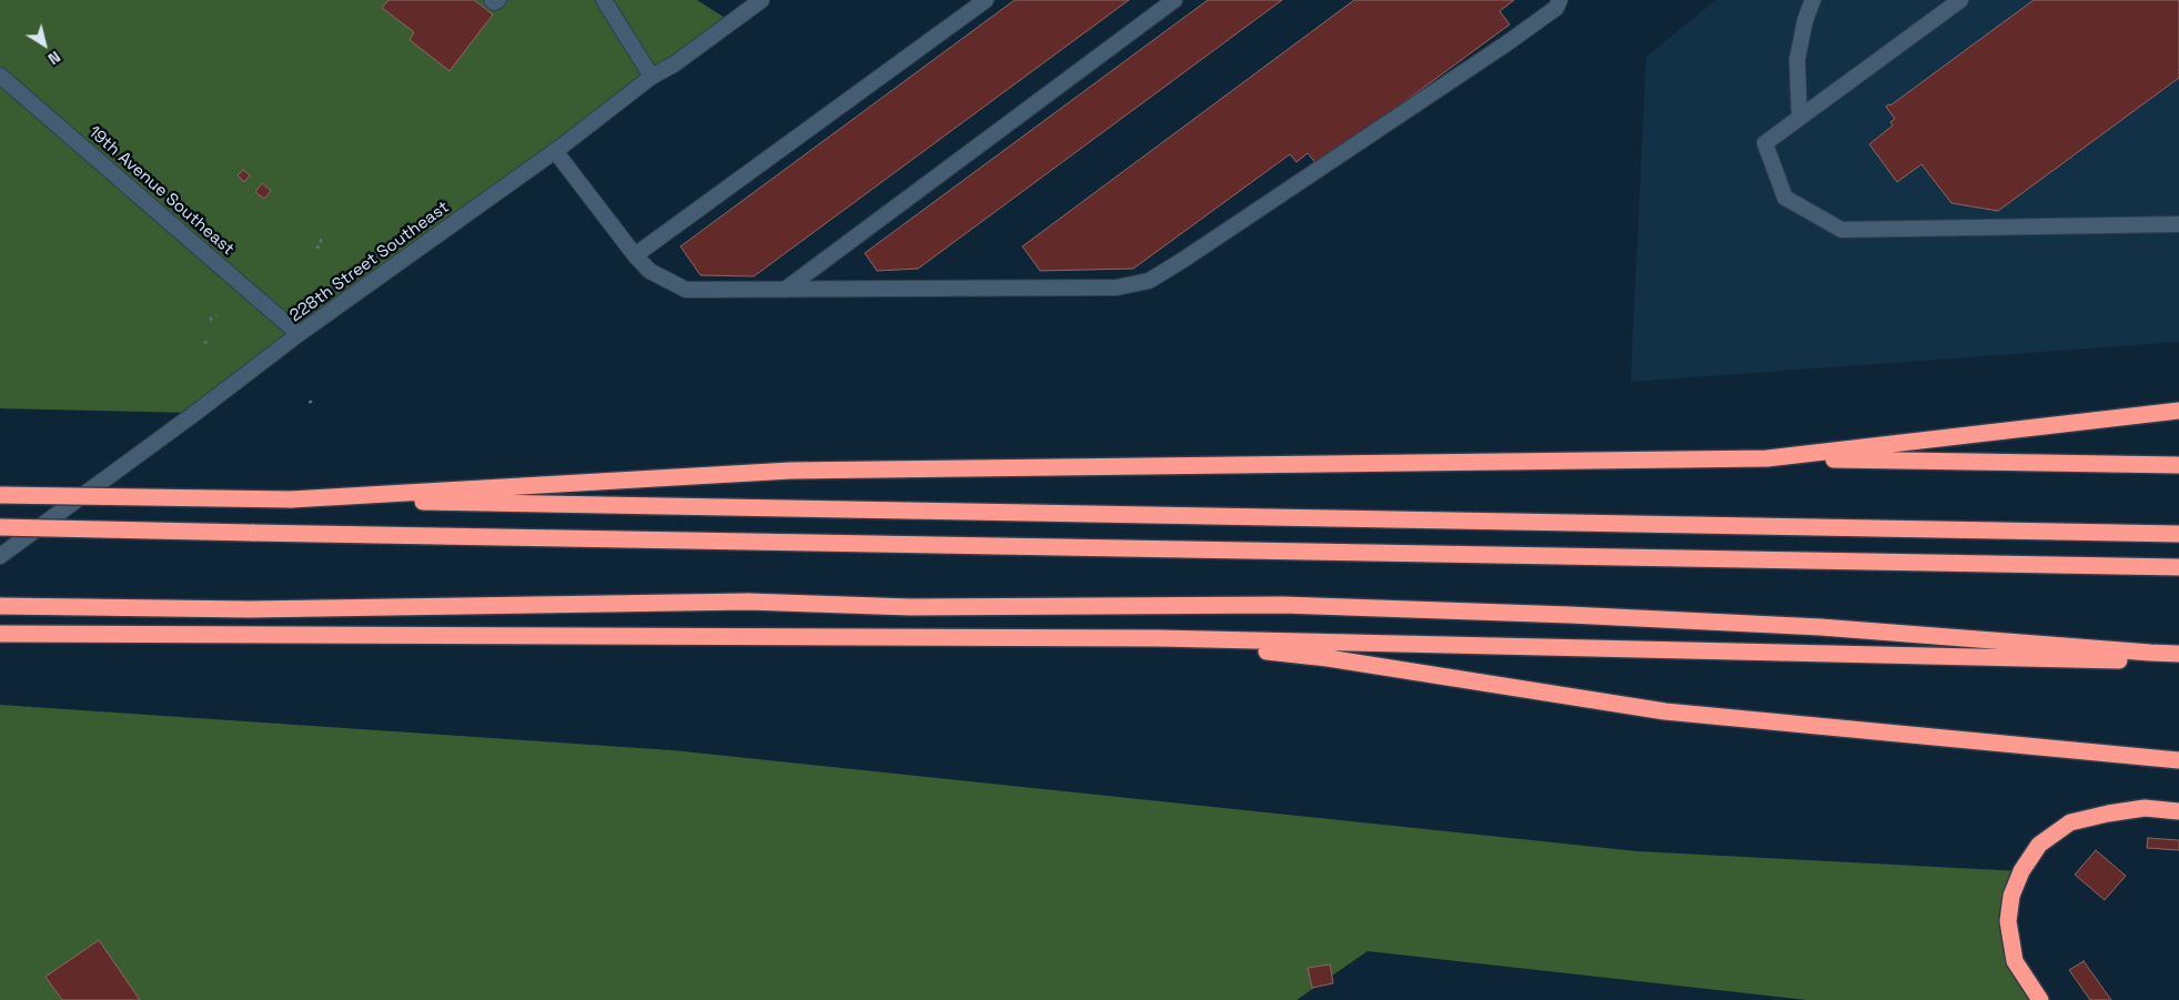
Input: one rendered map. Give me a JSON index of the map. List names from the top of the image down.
{
  "streets": {
    "main road": ["19th Avenue Southeast", "228th Street Southeast"]
  },
  "crossings": [
    ["19th Avenue Southeast", "228th Street Southeast"]
  ],
  "north": "bottom right"
}
